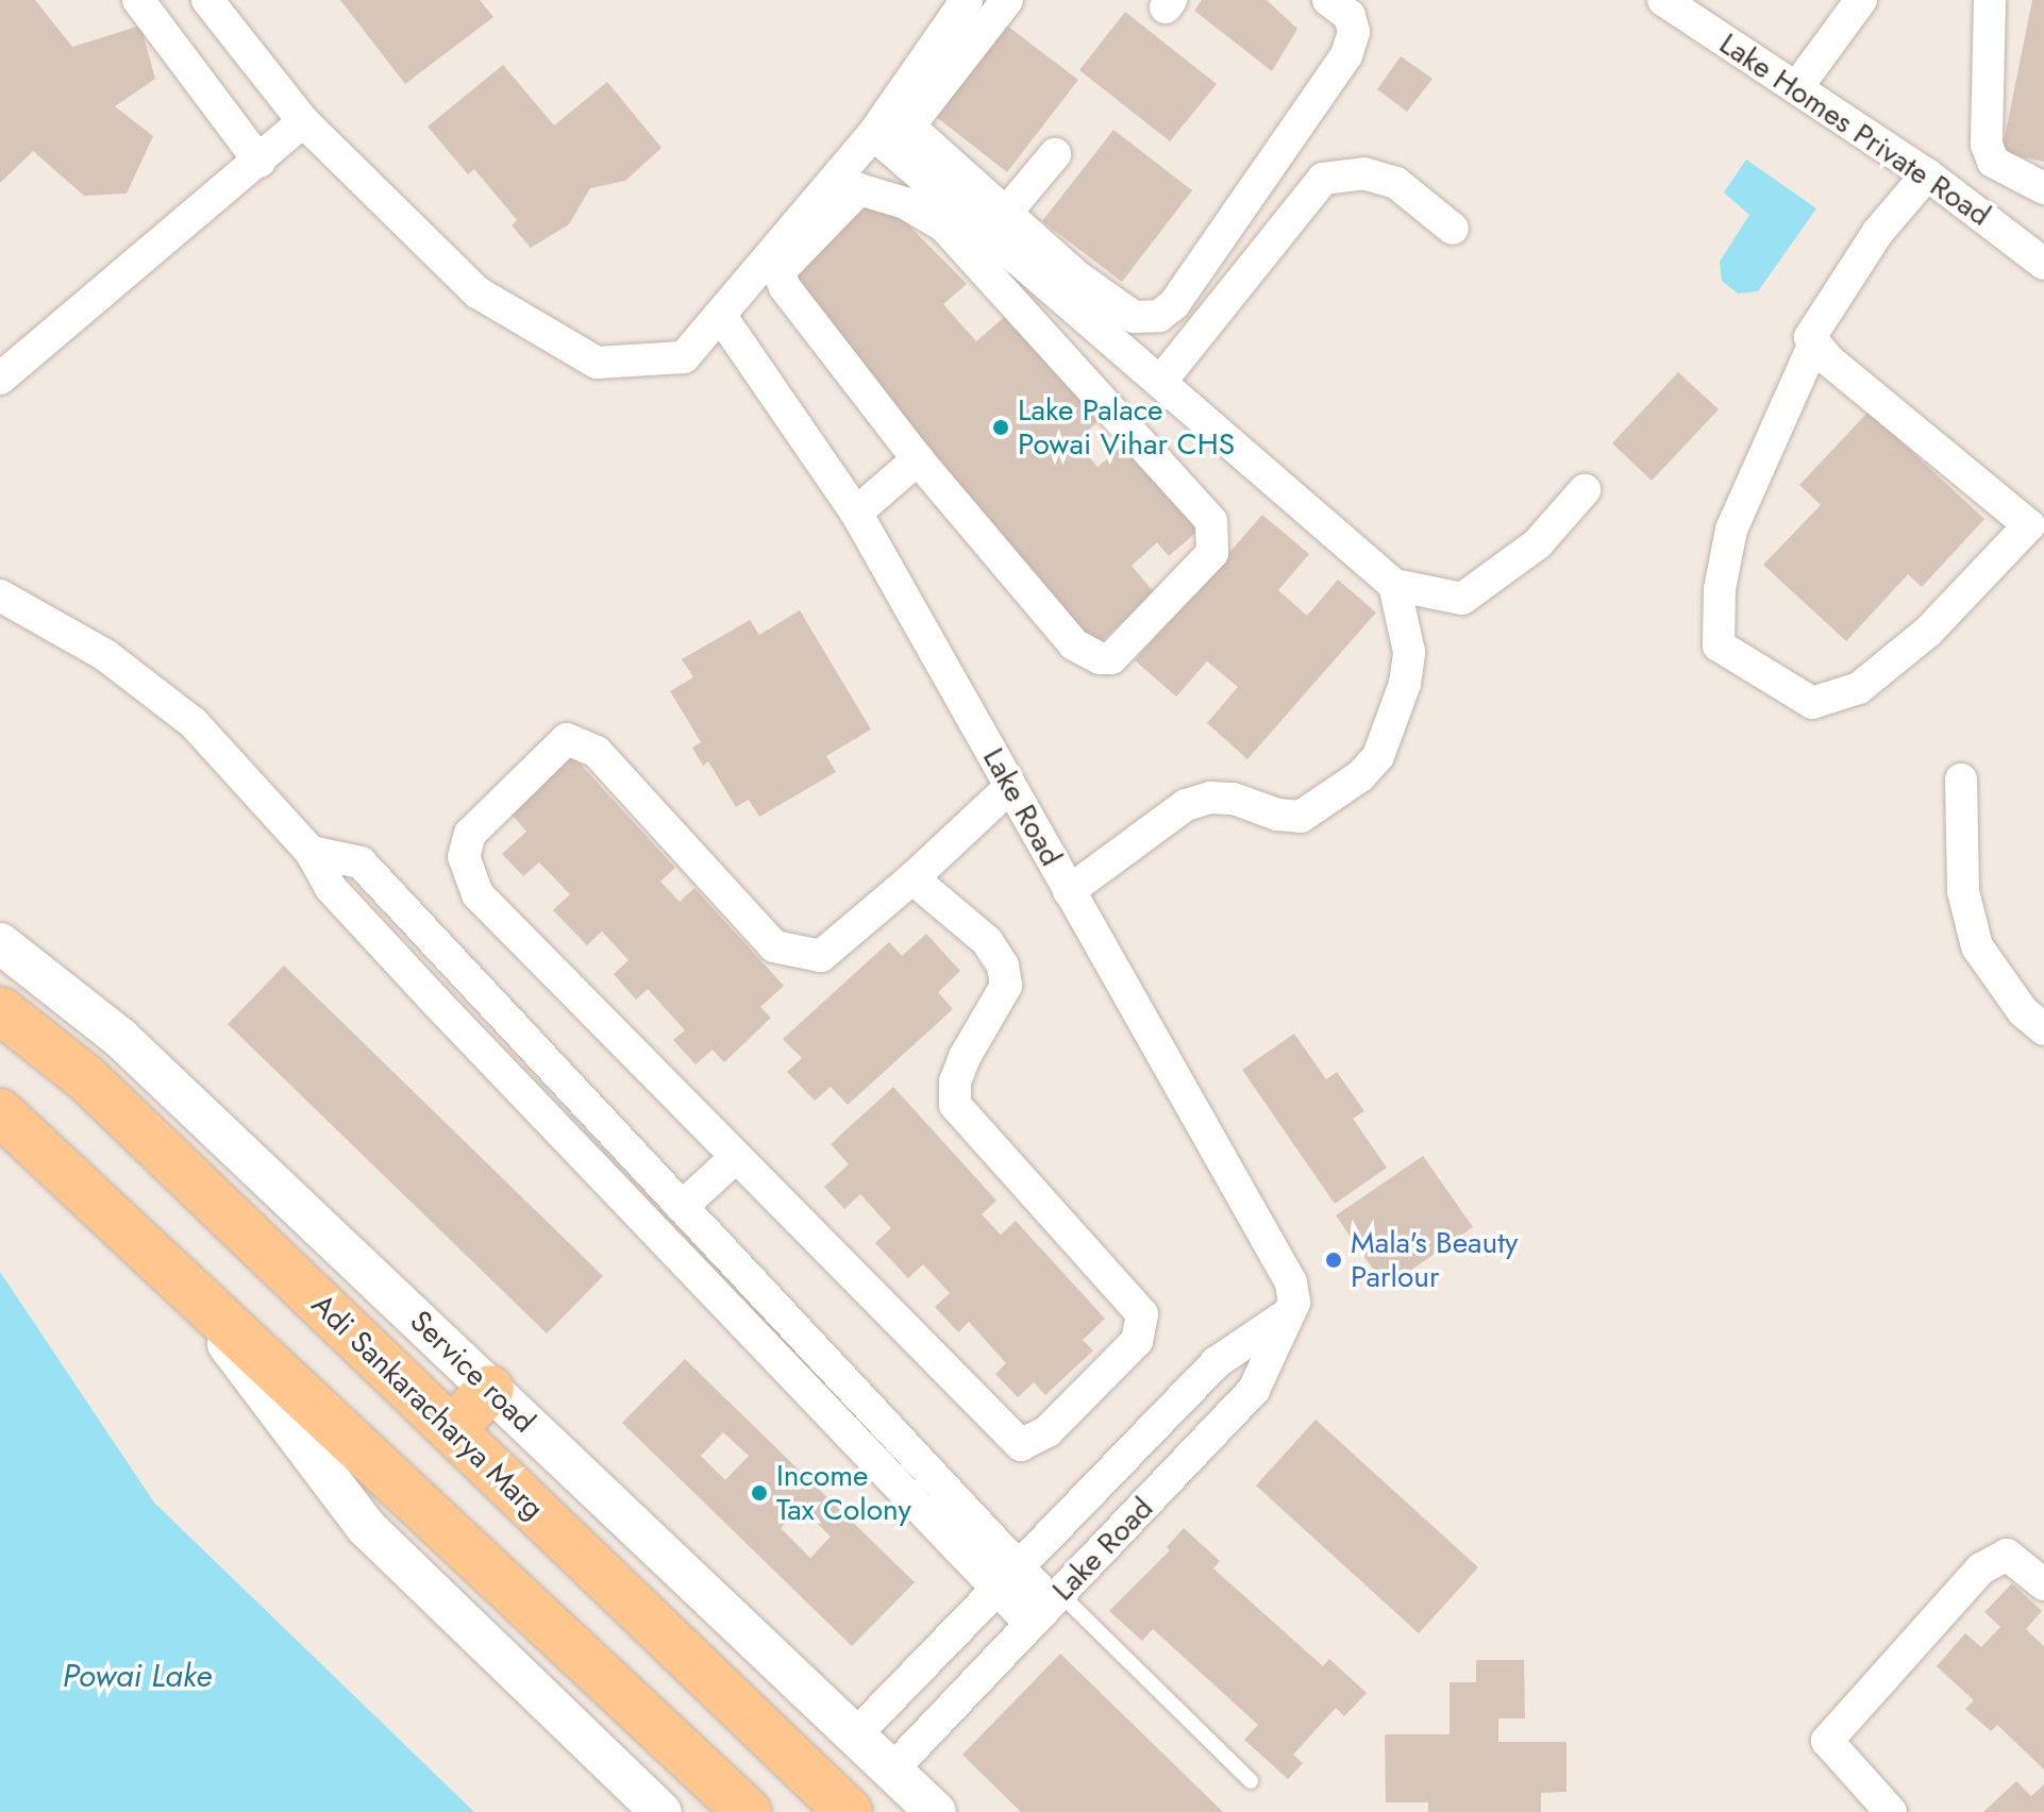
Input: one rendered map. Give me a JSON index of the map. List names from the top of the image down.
{
  "streets": {
    "main road": ["Adi Sankaracharya Marg"],
    "street": ["Lake Homes Private Road", "Lake Road", "Service road"]
  },
  "crossings": [
    ["Lake Road", "Service road"]
  ],
  "water": ["Powai Lake"],
  "places": ["Lake Palace Powai Vihar CHS", "Mala's Beauty Parlour", "Income Tax Colony"]
}
